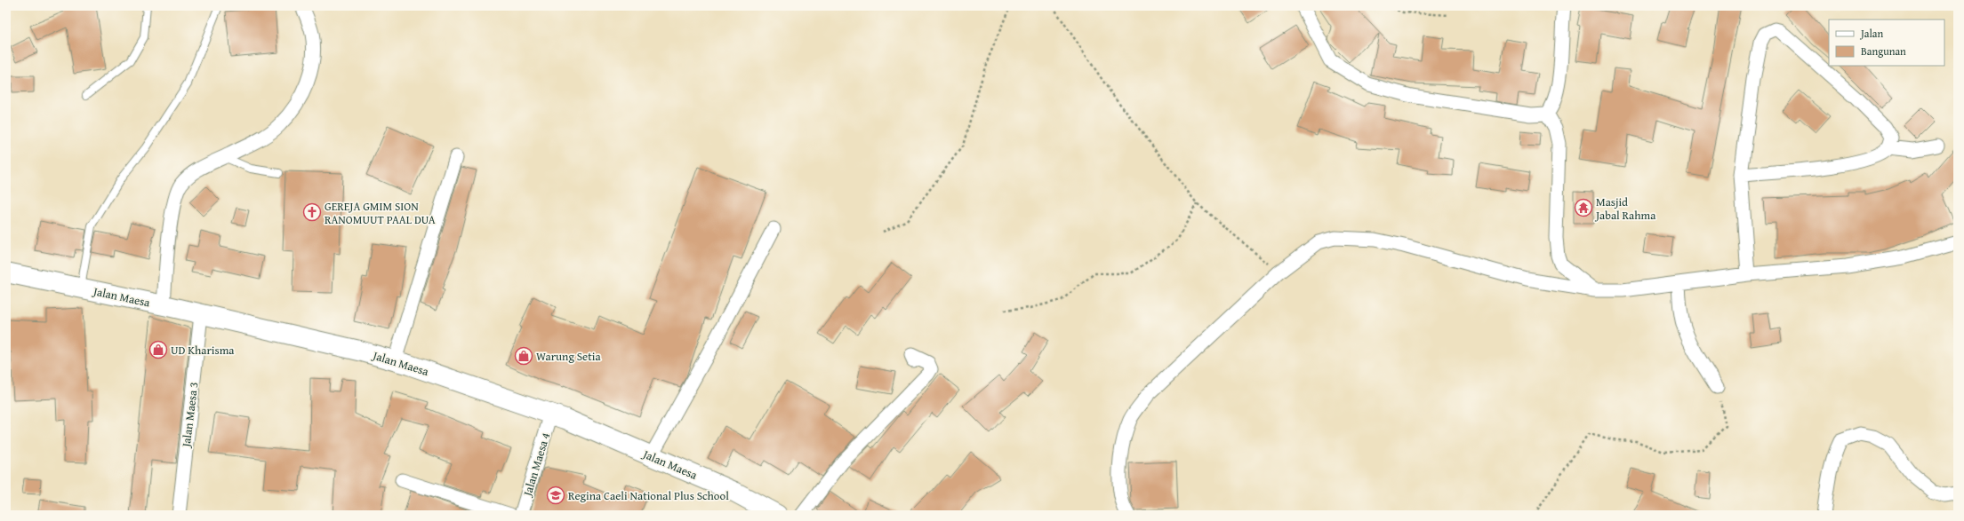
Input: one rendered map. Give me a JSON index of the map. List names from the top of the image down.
{
  "streets": {
    "street": ["Jalan Maesa", "Jalan Maesa 3", "Jalan Maesa 4"]
  },
  "crossings": [
    ["Jalan Maesa", "Jalan Maesa 3"],
    ["Jalan Maesa", "Jalan Maesa 4"]
  ],
  "places": {
    "temple": ["Masjid Jabal Rahma"],
    "church": ["GEREJA GMIM SION RANOMUUT PAAL DUA"],
    "shop": ["UD Kharisma", "Warung Setia"],
    "school or university": ["Regina Caeli National Plus School"]
  },
  "legend": ["Jalan", "Bangunan"]
}
